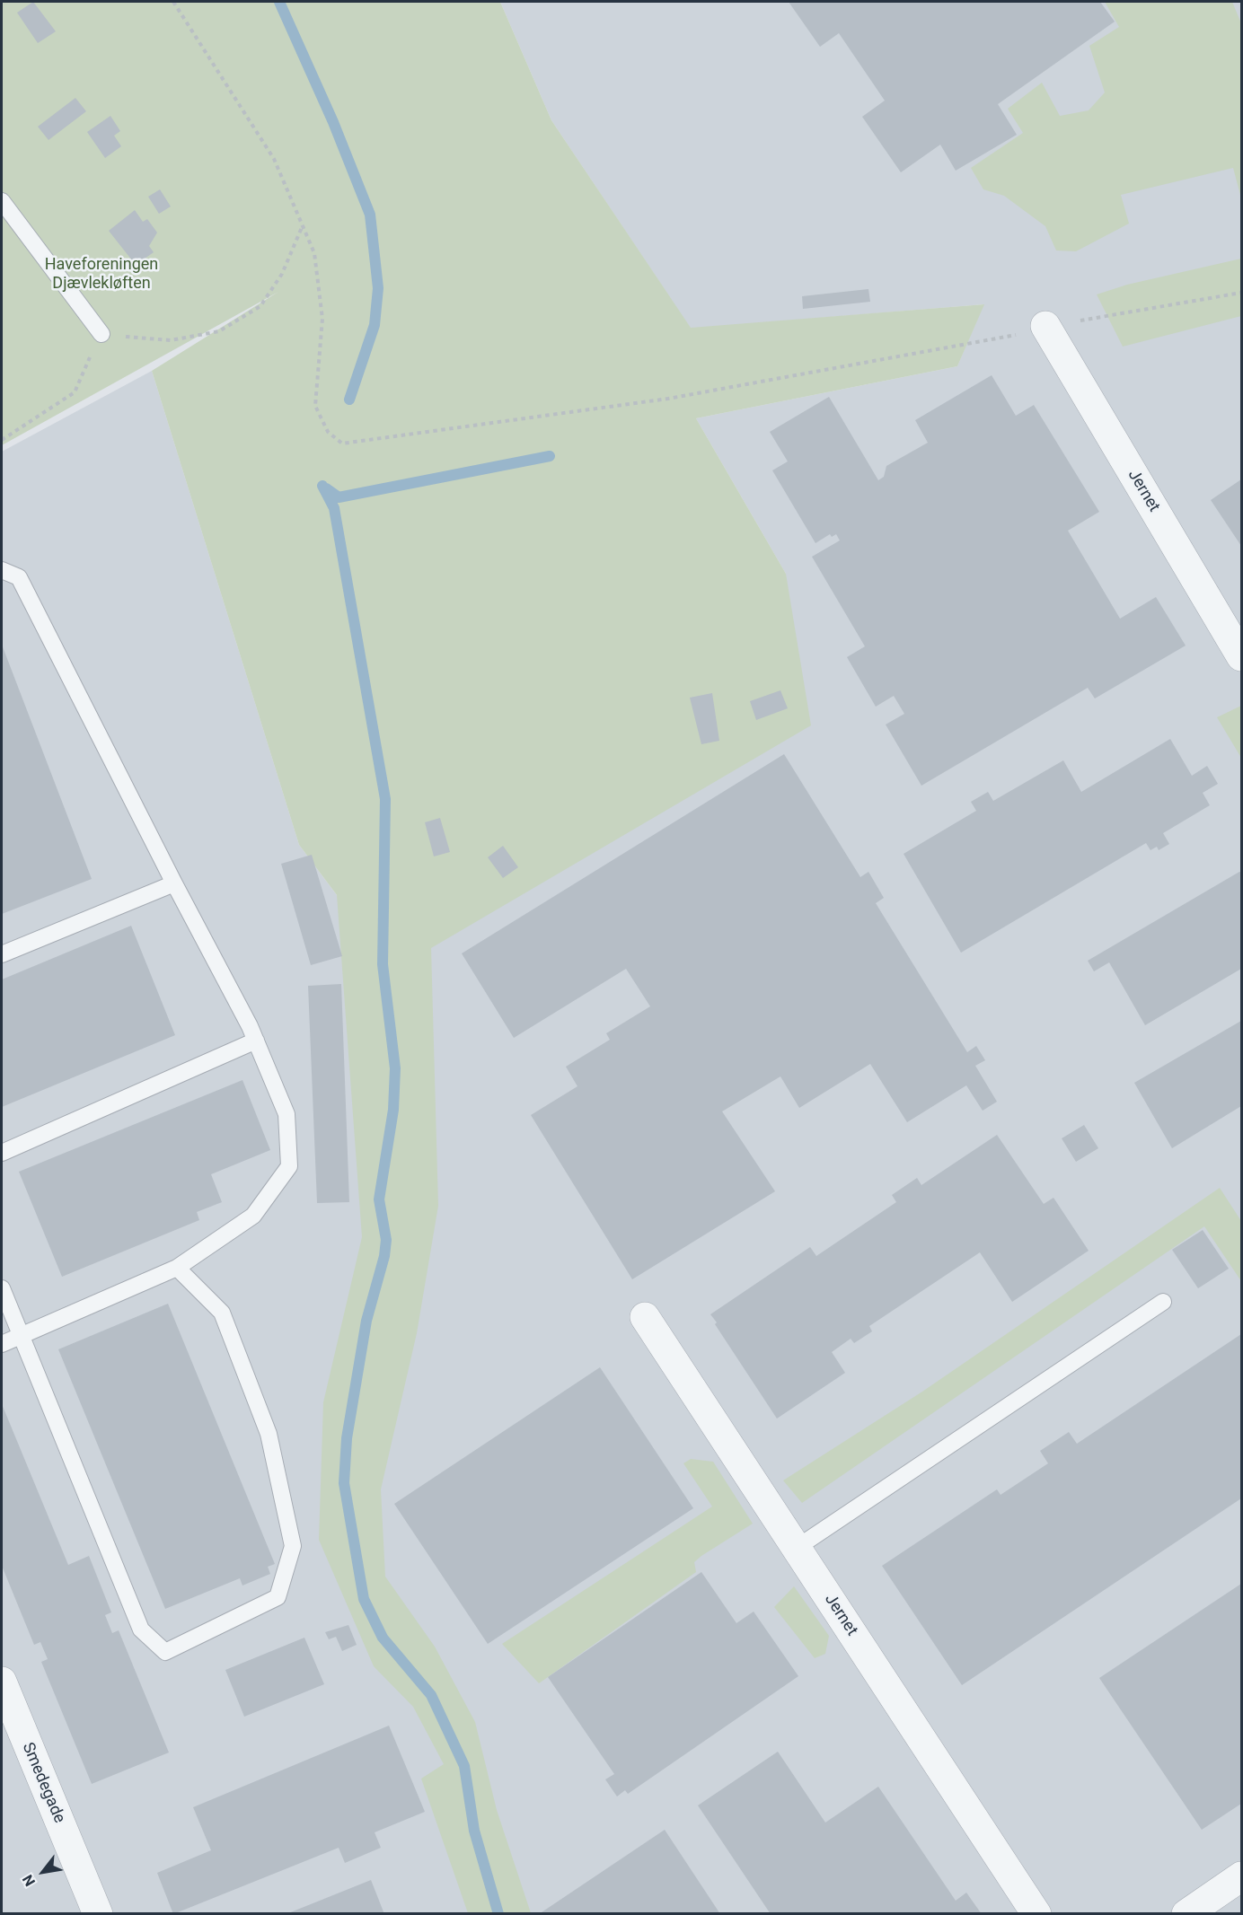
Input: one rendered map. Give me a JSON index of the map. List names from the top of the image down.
{
  "streets": {
    "street": ["Jernet", "Smedegade"]
  },
  "parks": ["Haveforeningen Djævlekløften"],
  "north": "bottom left"
}
